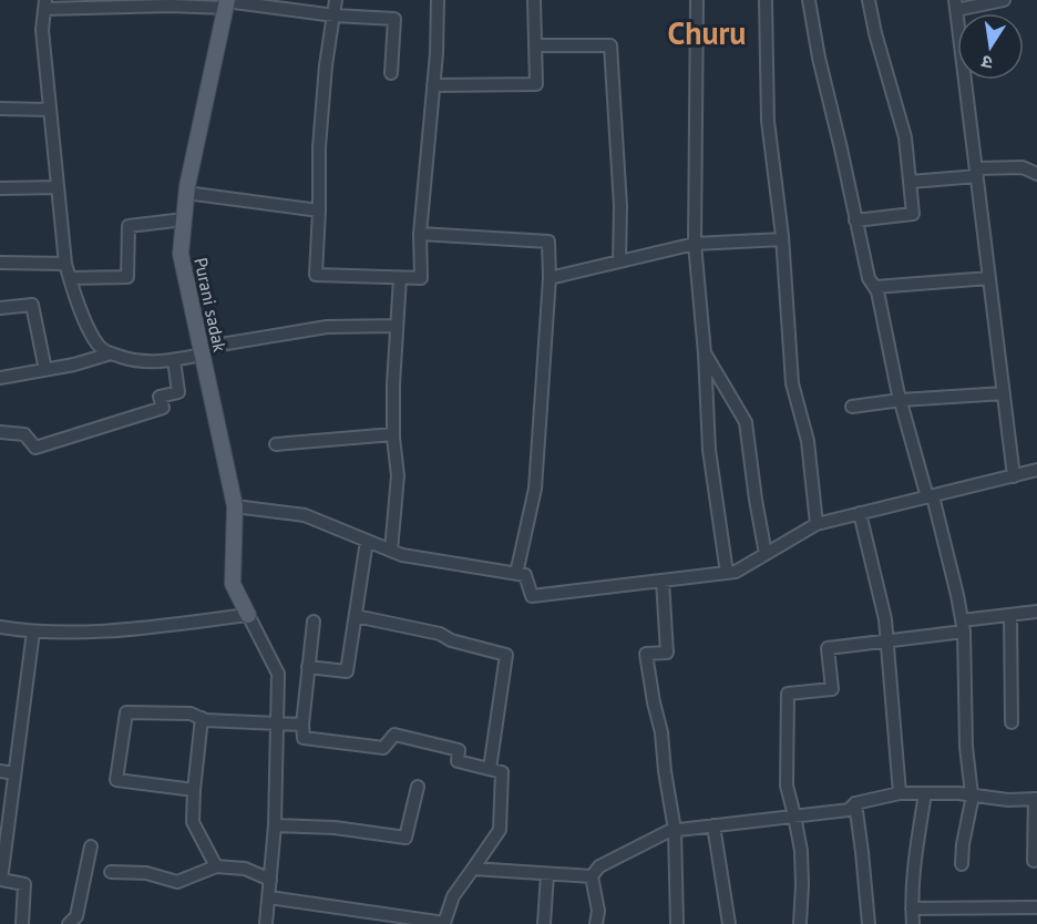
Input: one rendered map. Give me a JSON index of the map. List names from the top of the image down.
{
  "streets": {
    "main road": ["Purani sadak"]
  },
  "districts": ["Churu"],
  "north": "bottom"
}
